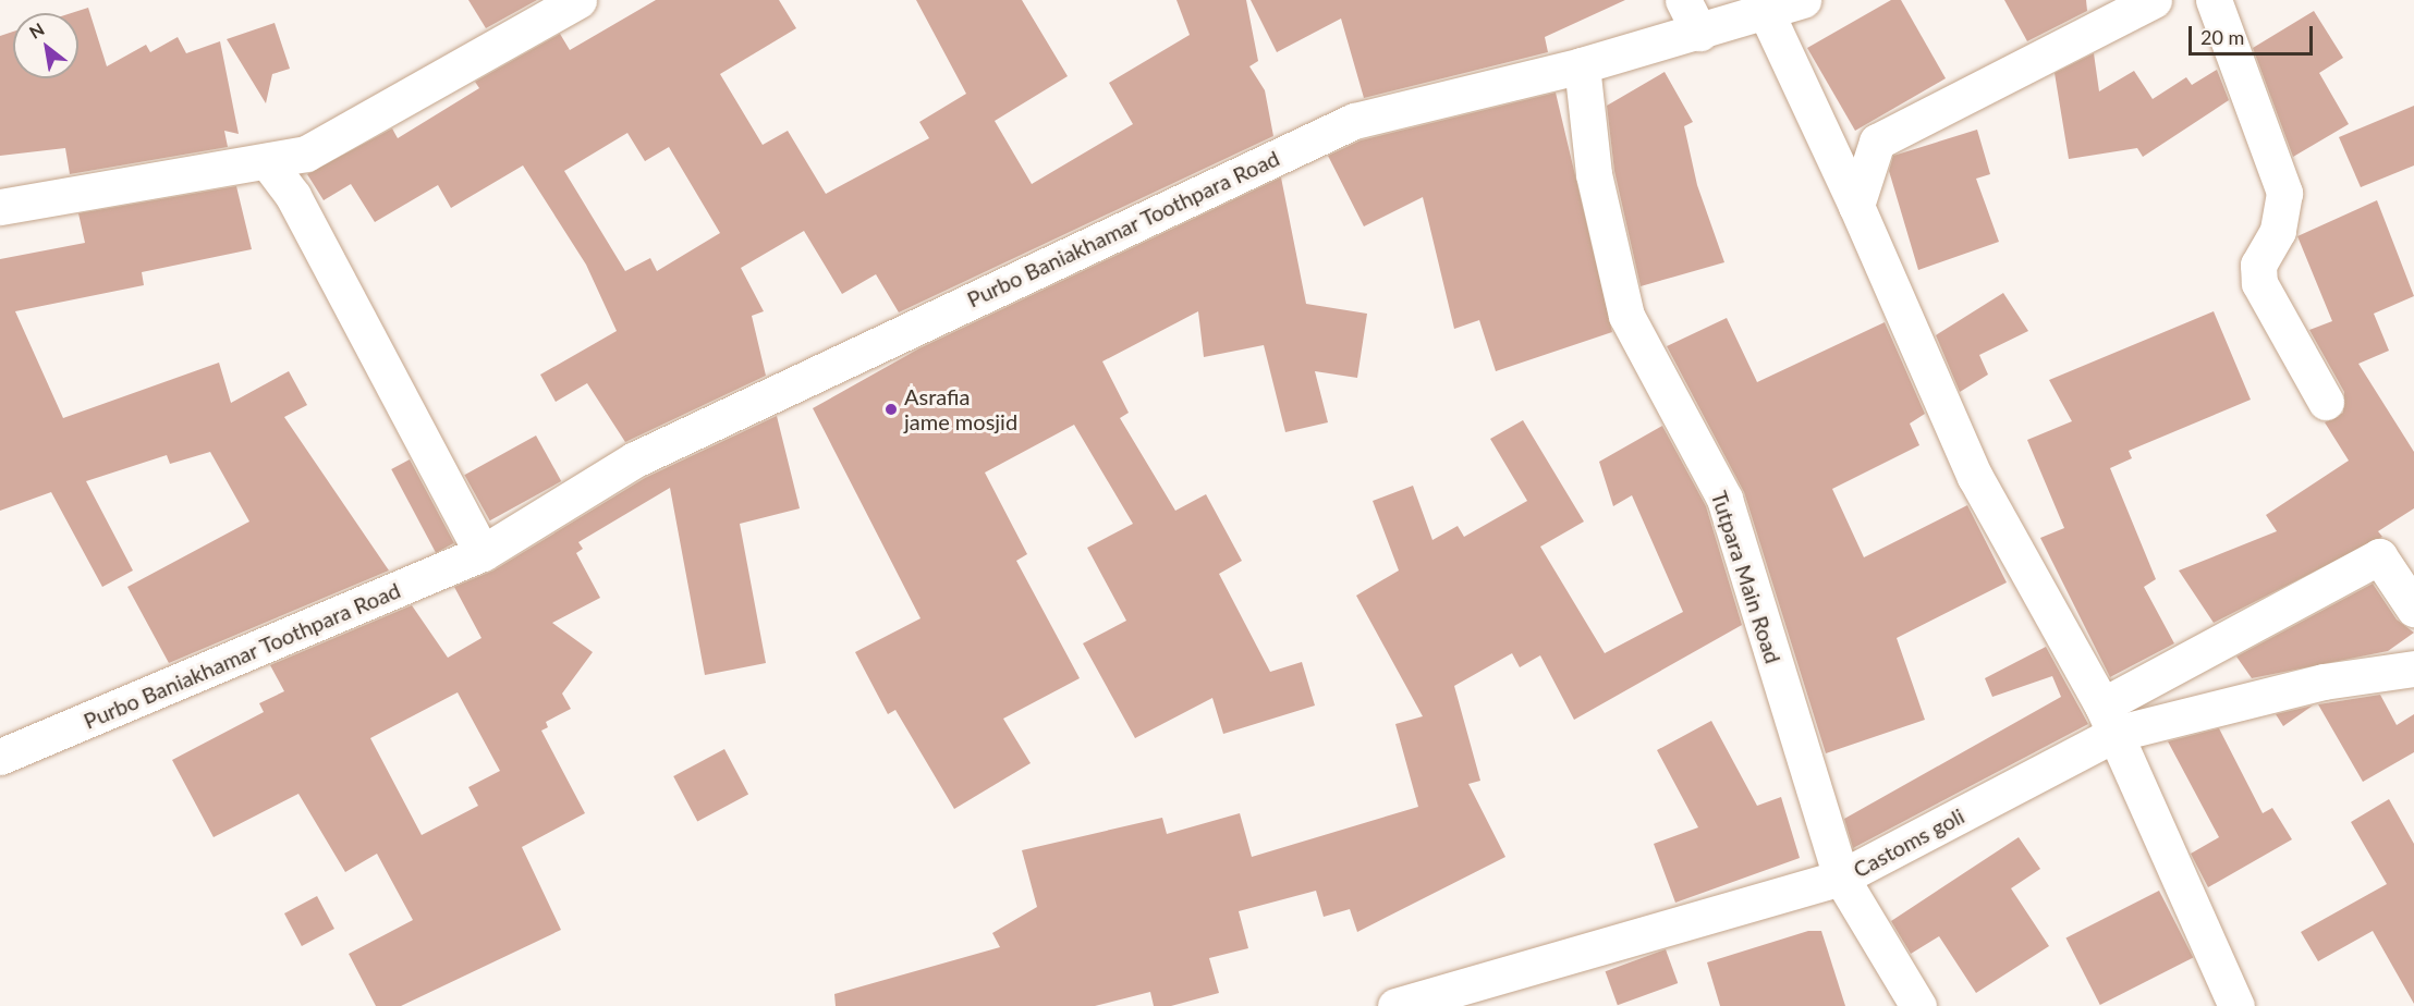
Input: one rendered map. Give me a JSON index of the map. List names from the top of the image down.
{
  "streets": {
    "street": ["Purbo Baniakhamar Toothpara Road", "Tutpara Main Road", "Castoms goli"]
  },
  "crossings": [
    ["Purbo Baniakhamar Toothpara Road", "Tutpara Main Road"],
    ["Tutpara Main Road", "Castoms goli"]
  ],
  "places": ["Asrafia jame mosjid"],
  "scale_bar": "20 m",
  "north": "top left"
}
